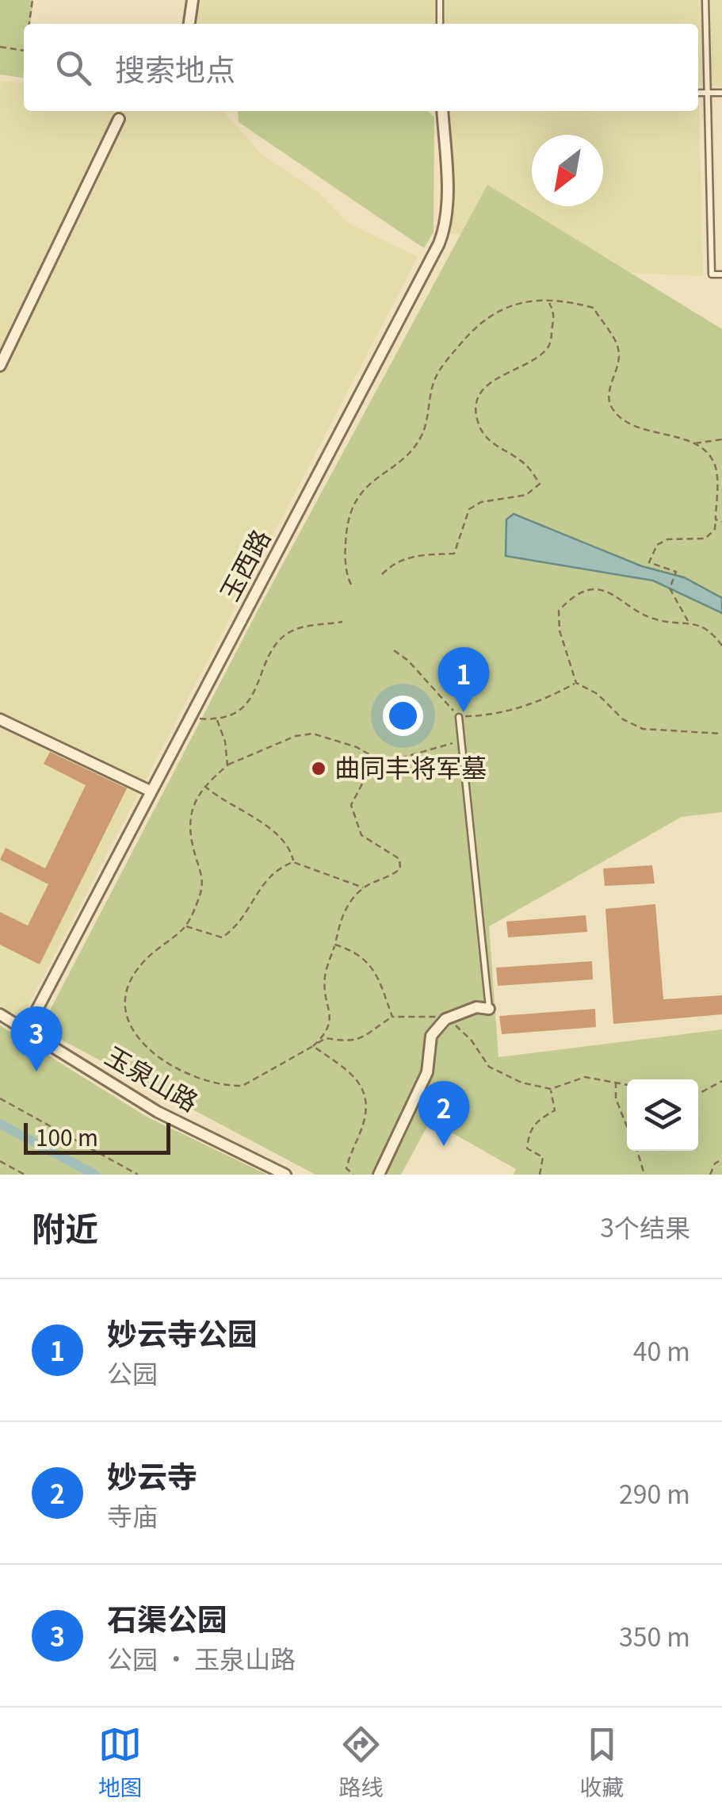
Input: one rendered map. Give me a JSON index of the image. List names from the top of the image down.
{
  "streets": {
    "street": ["玉西路", "玉泉山路"]
  },
  "crossings": [
    ["玉西路", "玉泉山路"]
  ],
  "places": ["曲同丰将军墓"],
  "scale_bar": "100 m",
  "north": "bottom left",
  "page": {
    "search": "搜索地点",
    "pins": ["1", "3", "2"],
    "scale": "100 m",
    "heading": ["附近", "3个结果"],
    "list": [
      {
        "mark": "1",
        "name": "妙云寺公园",
        "note": "公园",
        "value": "40 m"
      },
      {
        "mark": "2",
        "name": "妙云寺",
        "note": "寺庙",
        "value": "290 m"
      },
      {
        "mark": "3",
        "name": "石渠公园",
        "note": "公园 · 玉泉山路",
        "value": "350 m"
      }
    ],
    "nav": ["地图", "路线", "收藏"]
  }
}
